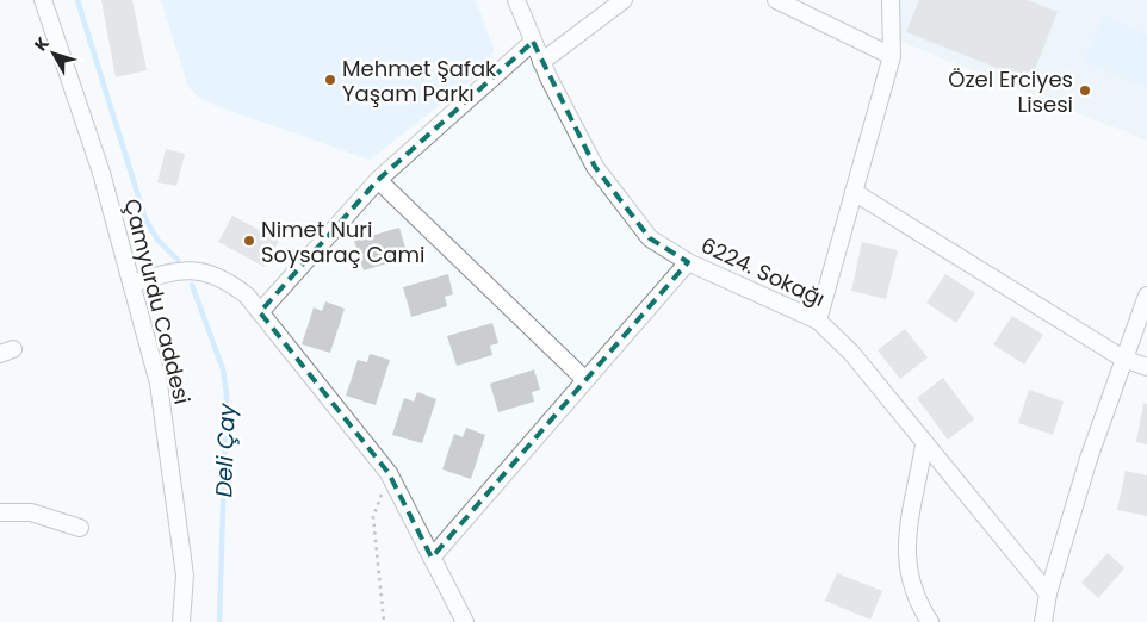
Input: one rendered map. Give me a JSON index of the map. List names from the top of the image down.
{
  "streets": {
    "street": ["6224. Sokağı", "Çamyurdu Caddesi"]
  },
  "water": ["Deli Çay"],
  "places": ["Mehmet Şafak Yaşam Parkı", "Özel Erciyes Lisesi", "Nimet Nuri Soysaraç Cami"],
  "north": "top left"
}
